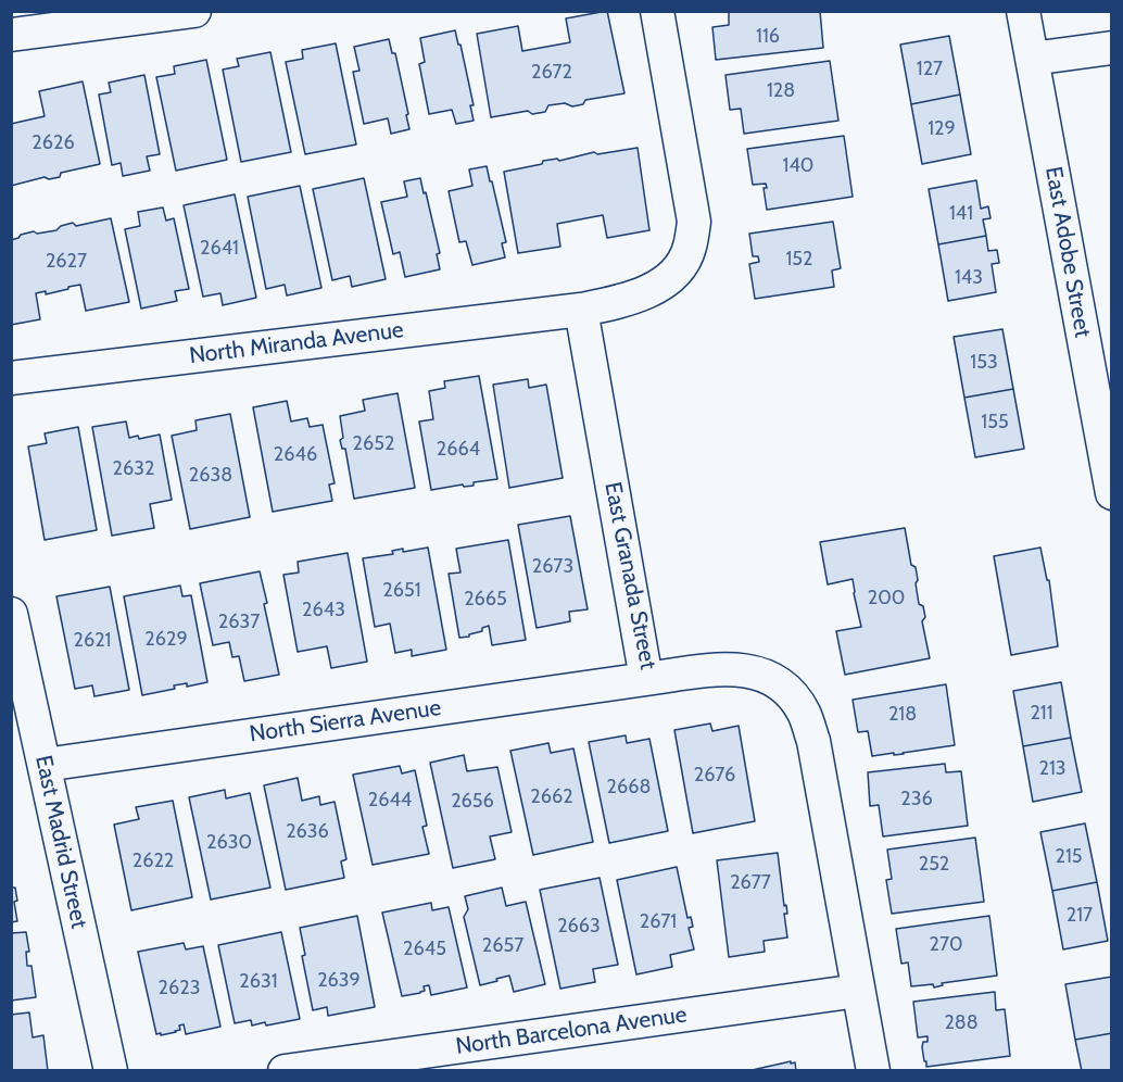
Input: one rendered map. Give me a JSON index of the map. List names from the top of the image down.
{
  "streets": {
    "street": [
      "East Adobe Street",
      "North Miranda Avenue",
      "East Granada Street",
      "North Sierra Avenue",
      "East Madrid Street",
      "North Barcelona Avenue"
    ]
  },
  "crossings": [
    ["North Miranda Avenue", "East Granada Street"],
    ["East Granada Street", "North Sierra Avenue"],
    ["East Granada Street", "North Barcelona Avenue"],
    ["North Sierra Avenue", "East Madrid Street"]
  ],
  "house_numbers": [
    "116",
    "127",
    "2672",
    "128",
    "129",
    "2626",
    "140",
    "141",
    "2641",
    "152",
    "2627",
    "143",
    "153",
    "155",
    "2652",
    "2664",
    "2646",
    "2632",
    "2638",
    "2673",
    "2651",
    "200",
    "2665",
    "2643",
    "2637",
    "2629",
    "2621",
    "211",
    "218",
    "213",
    "2676",
    "2668",
    "2662",
    "236",
    "2644",
    "2656",
    "2636",
    "2630",
    "215",
    "2622",
    "252",
    "2677",
    "217",
    "2671",
    "2663",
    "270",
    "2657",
    "2645",
    "2639",
    "2631",
    "2623",
    "288"
  ]
}
